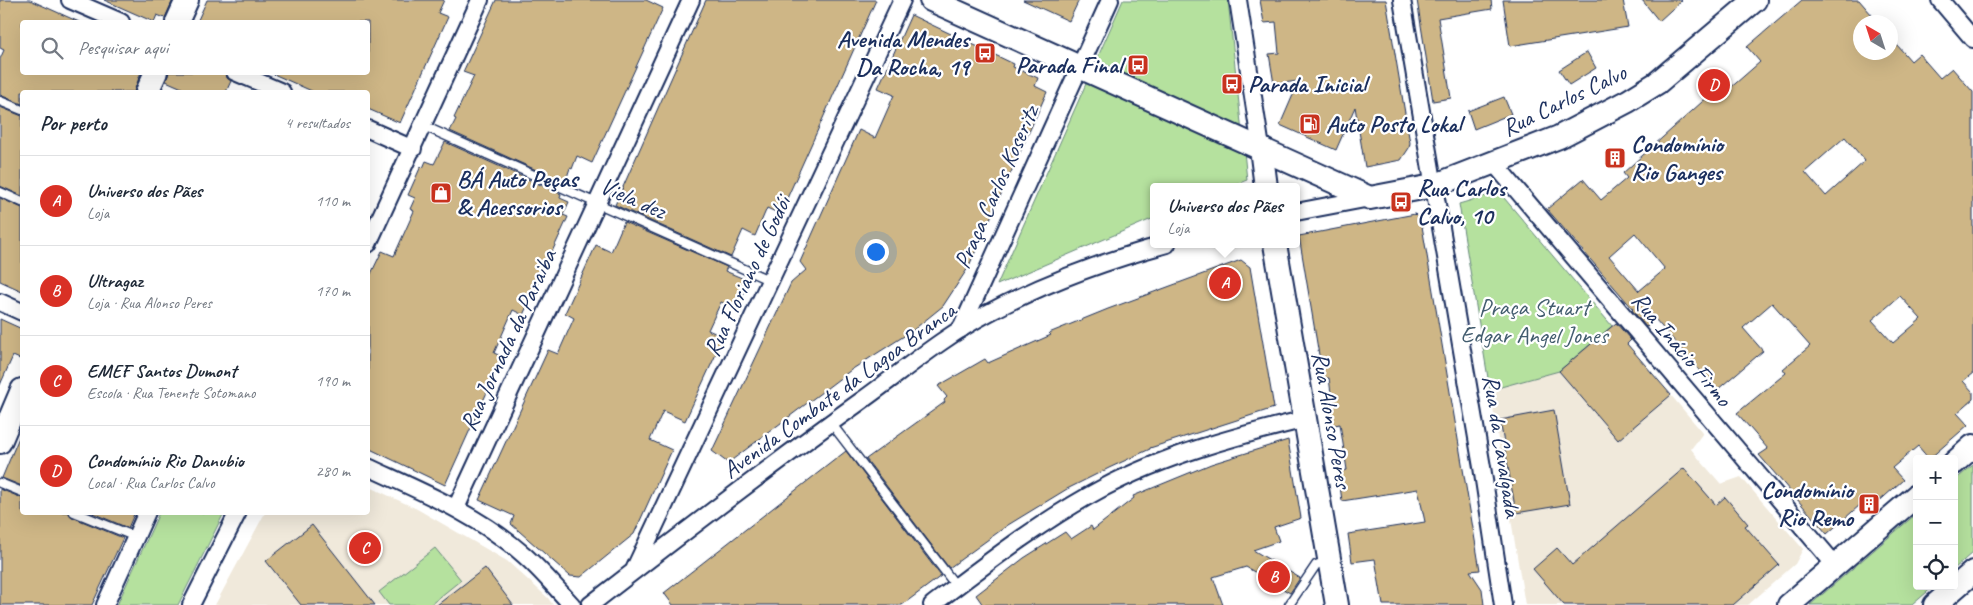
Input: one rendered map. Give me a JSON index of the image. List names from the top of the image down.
{
  "streets": {
    "street": [
      "Rua Carlos Calvo",
      "Praça Carlos Koseritz",
      "Rua Floriano de Godói",
      "Rua Jornada da Paraiba",
      "Rua Inácio Firmo",
      "Avenida Combate da Lagoa Branca",
      "Rua Alonso Peres",
      "Rua da Cavalgada"
    ],
    "lane": ["Viela dez"]
  },
  "crossings": [
    ["Rua Carlos Calvo", "Rua Inácio Firmo"],
    ["Rua Carlos Calvo", "Rua da Cavalgada"],
    ["Praça Carlos Koseritz", "Avenida Combate da Lagoa Branca"],
    ["Viela dez", "Rua Floriano de Godói"],
    ["Viela dez", "Rua Jornada da Paraiba"],
    ["Rua Floriano de Godói", "Avenida Combate da Lagoa Branca"]
  ],
  "parks": ["Praça Stuart Edgar Angel Jones"],
  "places": {
    "bus stop": [
      "Avenida Mendes Da Rocha, 19",
      "Parada Final",
      "Parada Inicial",
      "Rua Carlos Calvo, 10"
    ],
    "fuel station": ["Auto Posto Lokal"],
    "building": ["Condomínio Rio Ganges", "Condomínio Rio Remo"],
    "shop": ["BÁ Auto Peças & Acessorios"]
  },
  "north": "top left",
  "page": {
    "search": "Pesquisar aqui",
    "pins": [
      "D",
      "A",
      "C",
      "B"
    ],
    "heading": ["Por perto", "4 resultados"],
    "list": [
      {
        "mark": "A",
        "name": "Universo dos Pães",
        "note": "Loja",
        "value": "110 m"
      },
      {
        "mark": "B",
        "name": "Ultragaz",
        "note": "Loja · Rua Alonso Peres",
        "value": "170 m"
      },
      {
        "mark": "C",
        "name": "EMEF Santos Dumont",
        "note": "Escola · Rua Tenente Sotomano",
        "value": "190 m"
      },
      {
        "mark": "D",
        "name": "Condomínio Rio Danubio",
        "note": "Local · Rua Carlos Calvo",
        "value": "280 m"
      }
    ],
    "popup": ["Universo dos Pães", "Loja"],
    "map_buttons": ["+", "−"]
  }
}
